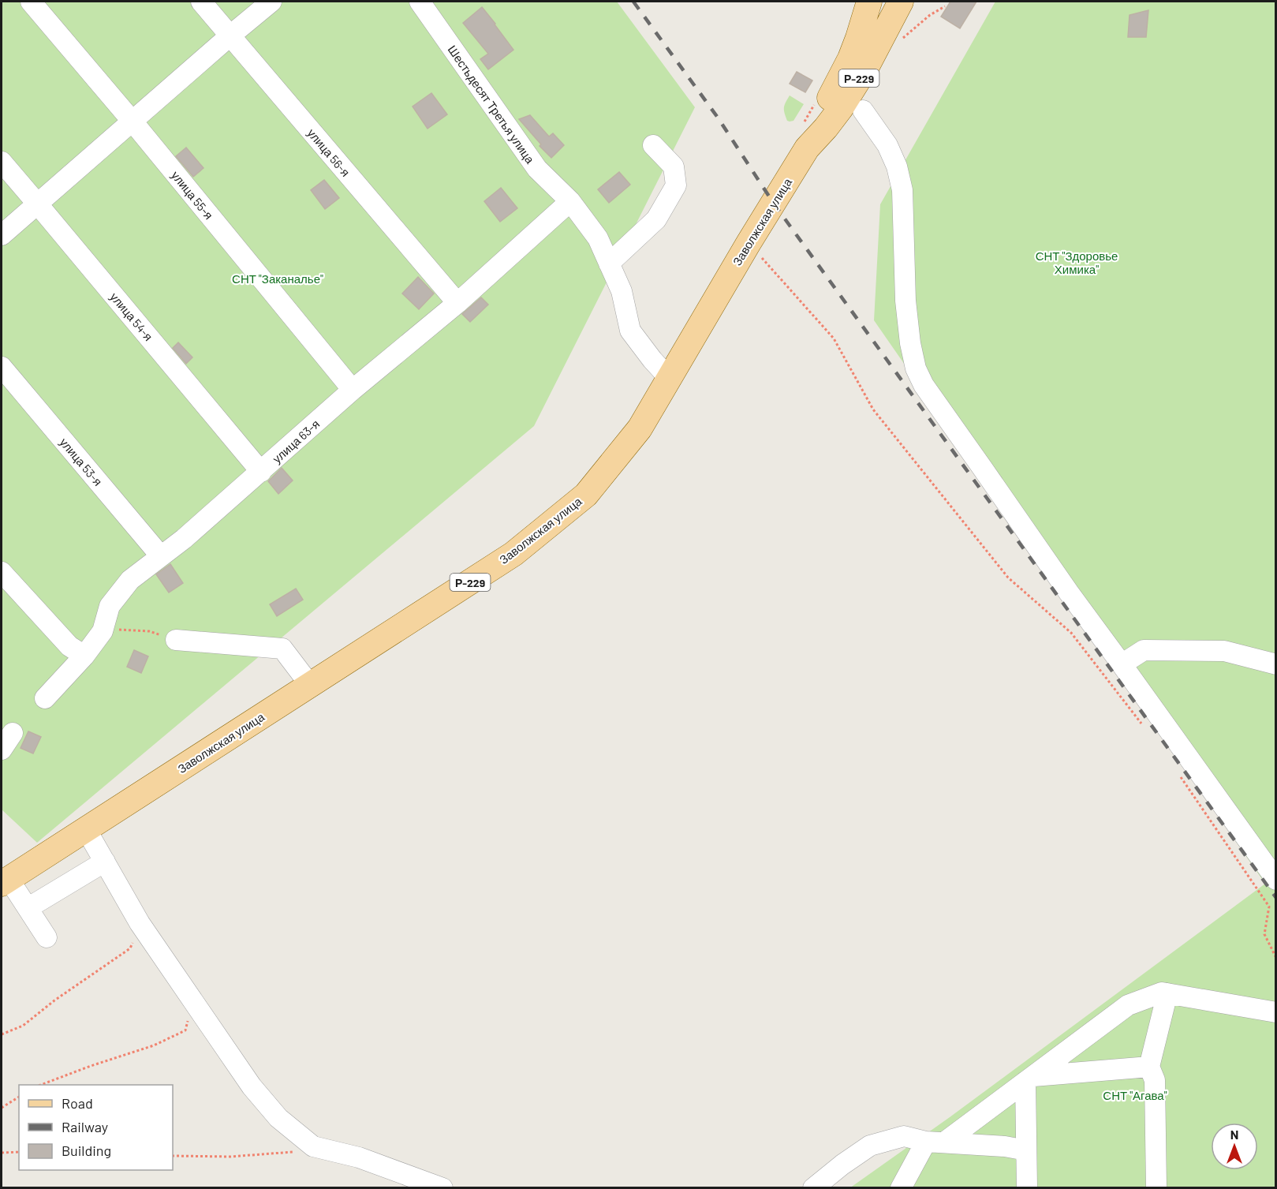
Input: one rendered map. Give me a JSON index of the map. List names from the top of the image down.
{
  "streets": {
    "main road": ["Р-229", "Заволжская улица"],
    "street": [
      "Шестьдесят Третья улица",
      "улица 56-я",
      "улица 55-я",
      "улица 54-я",
      "улица 63-я",
      "улица 53-я"
    ]
  },
  "crossings": [
    ["Р-229", "Заволжская улица"],
    ["Шестьдесят Третья улица", "Заволжская улица"],
    ["Шестьдесят Третья улица", "улица 63-я"],
    ["улица 56-я", "улица 63-я"],
    ["улица 55-я", "улица 63-я"],
    ["улица 54-я", "улица 63-я"],
    ["улица 63-я", "улица 53-я"]
  ],
  "parks": ["СНТ \"Здоровье Химика\"", "СНТ \"Заканалье\"", "СНТ \"Агава\""],
  "legend": ["Road", "Railway", "Building"],
  "north": "top"
}
